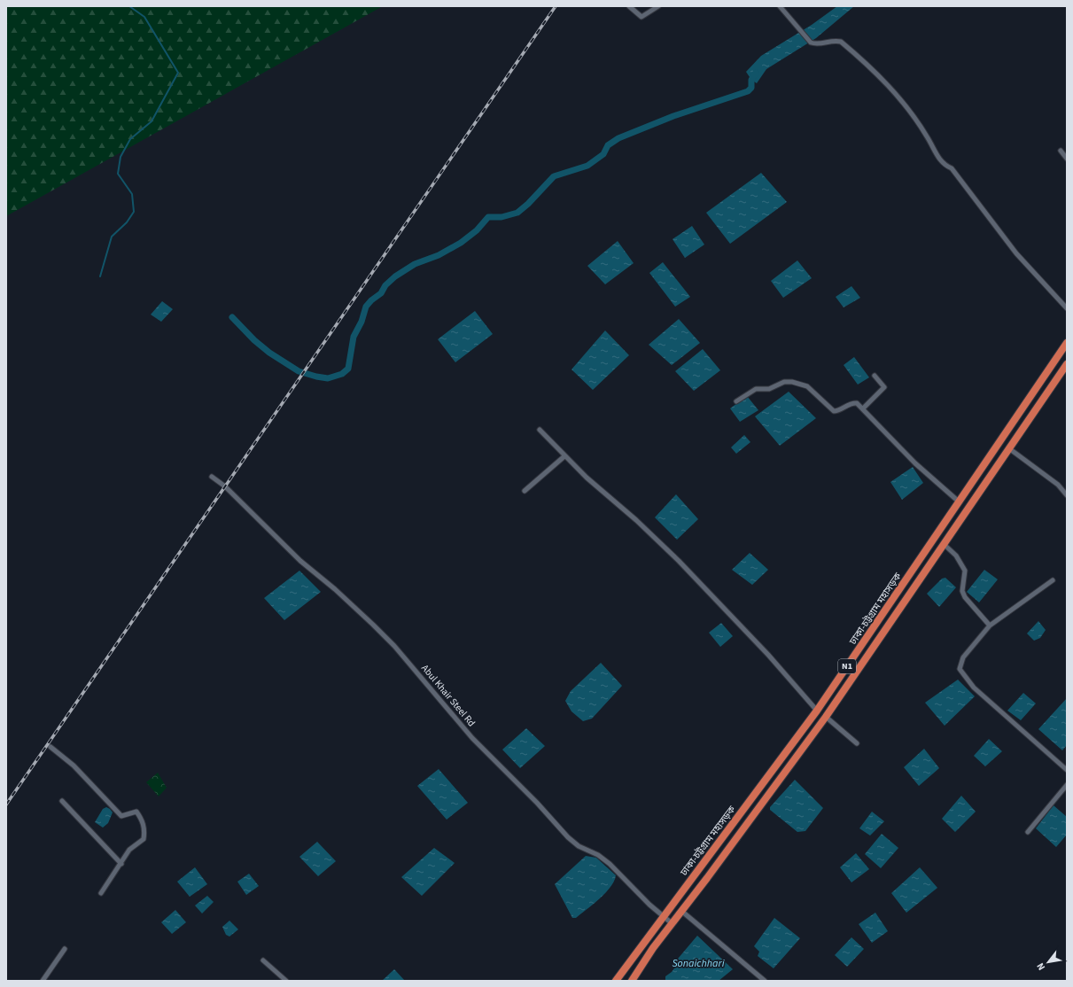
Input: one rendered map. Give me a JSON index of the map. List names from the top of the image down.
{
  "streets": {
    "highway": ["ঢাকা-চট্টগ্রাম মহাসড়ক", "N1"],
    "street": ["Abul Khair Steel Rd"]
  },
  "crossings": [
    ["ঢাকা-চট্টগ্রাম মহাসড়ক", "Abul Khair Steel Rd"]
  ],
  "water": ["Sonaichhari"],
  "north": "bottom left"
}
